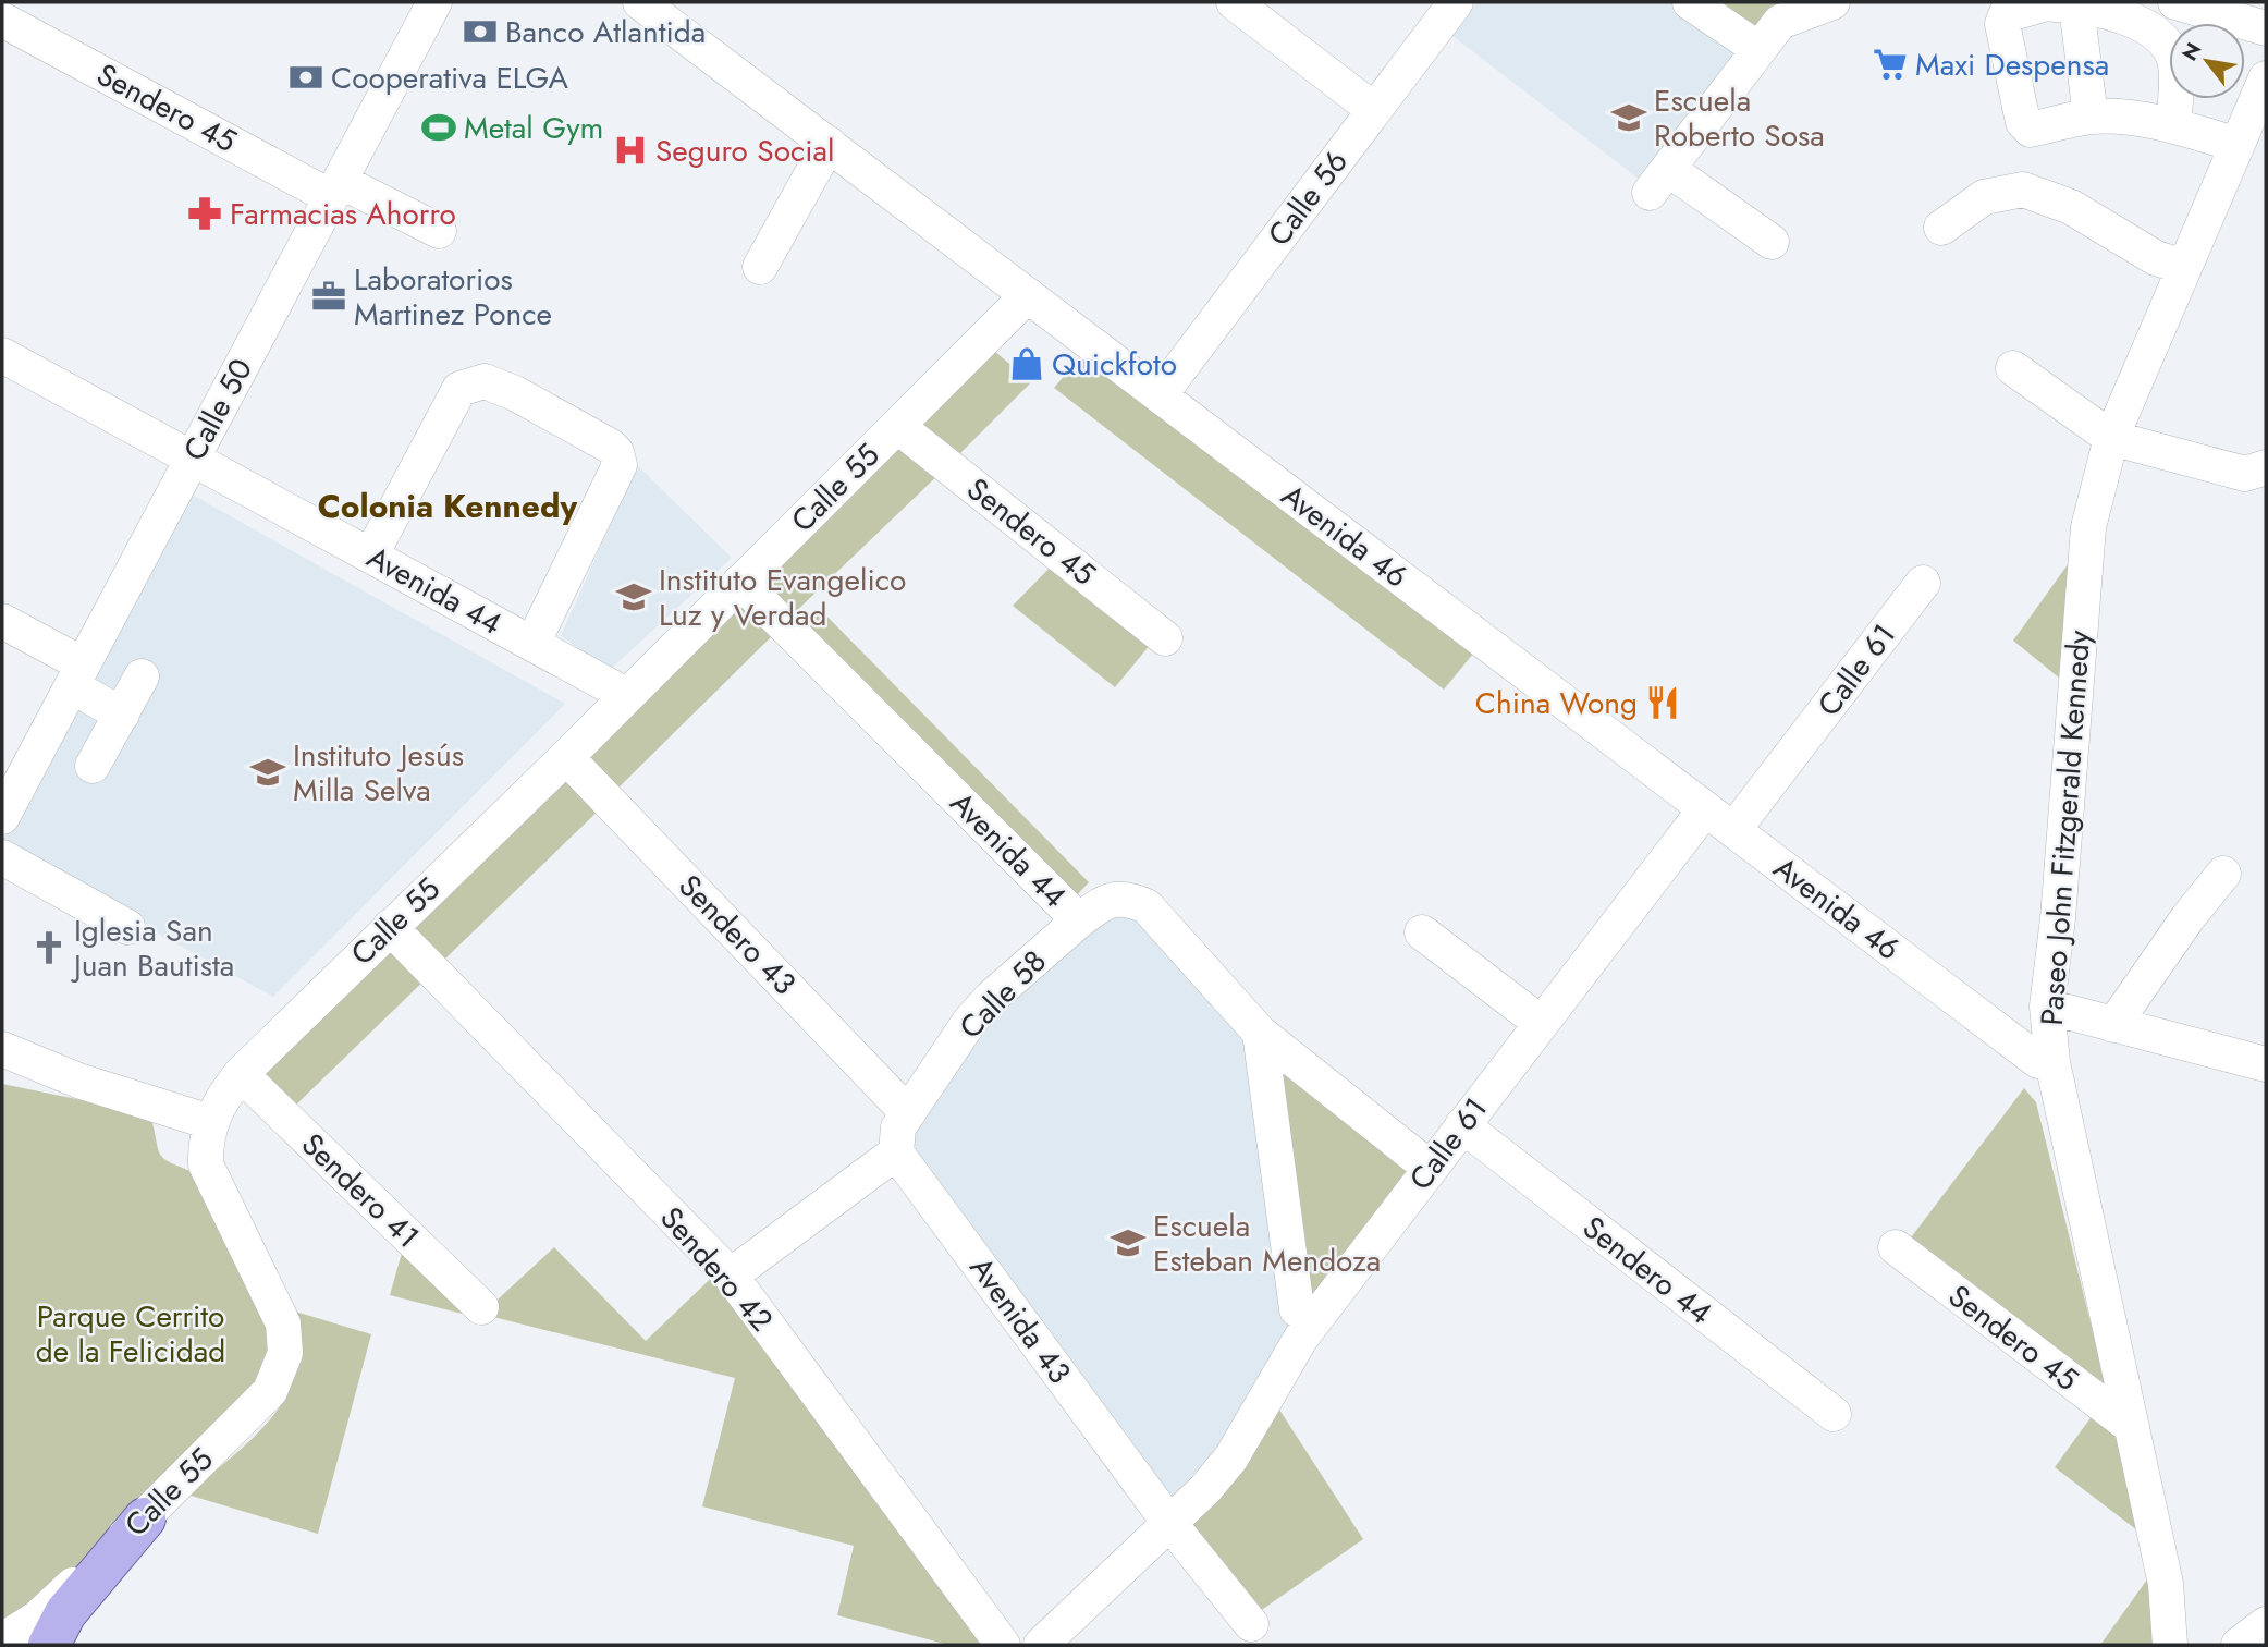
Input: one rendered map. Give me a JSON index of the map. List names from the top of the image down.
{
  "streets": {
    "street": [
      "Sendero 45",
      "Calle 56",
      "Calle 50",
      "Calle 55",
      "Avenida 46",
      "Avenida 44",
      "Calle 61",
      "Paseo John Fitzgerald Kennedy",
      "Sendero 43",
      "Calle 58",
      "Sendero 41",
      "Sendero 42",
      "Sendero 44",
      "Avenida 43"
    ]
  },
  "crossings": [
    ["Sendero 45", "Calle 50"],
    ["Sendero 45", "Calle 55"],
    ["Sendero 45", "Paseo John Fitzgerald Kennedy"],
    ["Calle 56", "Avenida 46"],
    ["Calle 50", "Avenida 44"],
    ["Calle 55", "Avenida 46"],
    ["Calle 55", "Avenida 44"],
    ["Calle 55", "Sendero 43"],
    ["Calle 55", "Sendero 41"],
    ["Calle 55", "Sendero 42"],
    ["Avenida 46", "Calle 61"],
    ["Avenida 46", "Paseo John Fitzgerald Kennedy"],
    ["Avenida 44", "Calle 61"],
    ["Avenida 44", "Calle 58"],
    ["Calle 61", "Sendero 44"],
    ["Calle 61", "Avenida 43"],
    ["Sendero 43", "Calle 58"]
  ],
  "districts": ["Colonia Kennedy"],
  "parks": ["Parque Cerrito de la Felicidad"],
  "places": {
    "bank": ["Banco Atlantida", "Cooperativa ELGA"],
    "supermarket": ["Maxi Despensa"],
    "school or university": [
      "Escuela Roberto Sosa",
      "Instituto Evangelico Luz y Verdad",
      "Instituto Jesús Milla Selva",
      "Escuela Esteban Mendoza"
    ],
    "sports": ["Metal Gym"],
    "hospital": ["Seguro Social"],
    "pharmacy": ["Farmacias Ahorro"],
    "office": ["Laboratorios Martinez Ponce"],
    "shop": ["Quickfoto"],
    "restaurant": ["China Wong"],
    "church": ["Iglesia San Juan Bautista"]
  },
  "north": "top left"
}
